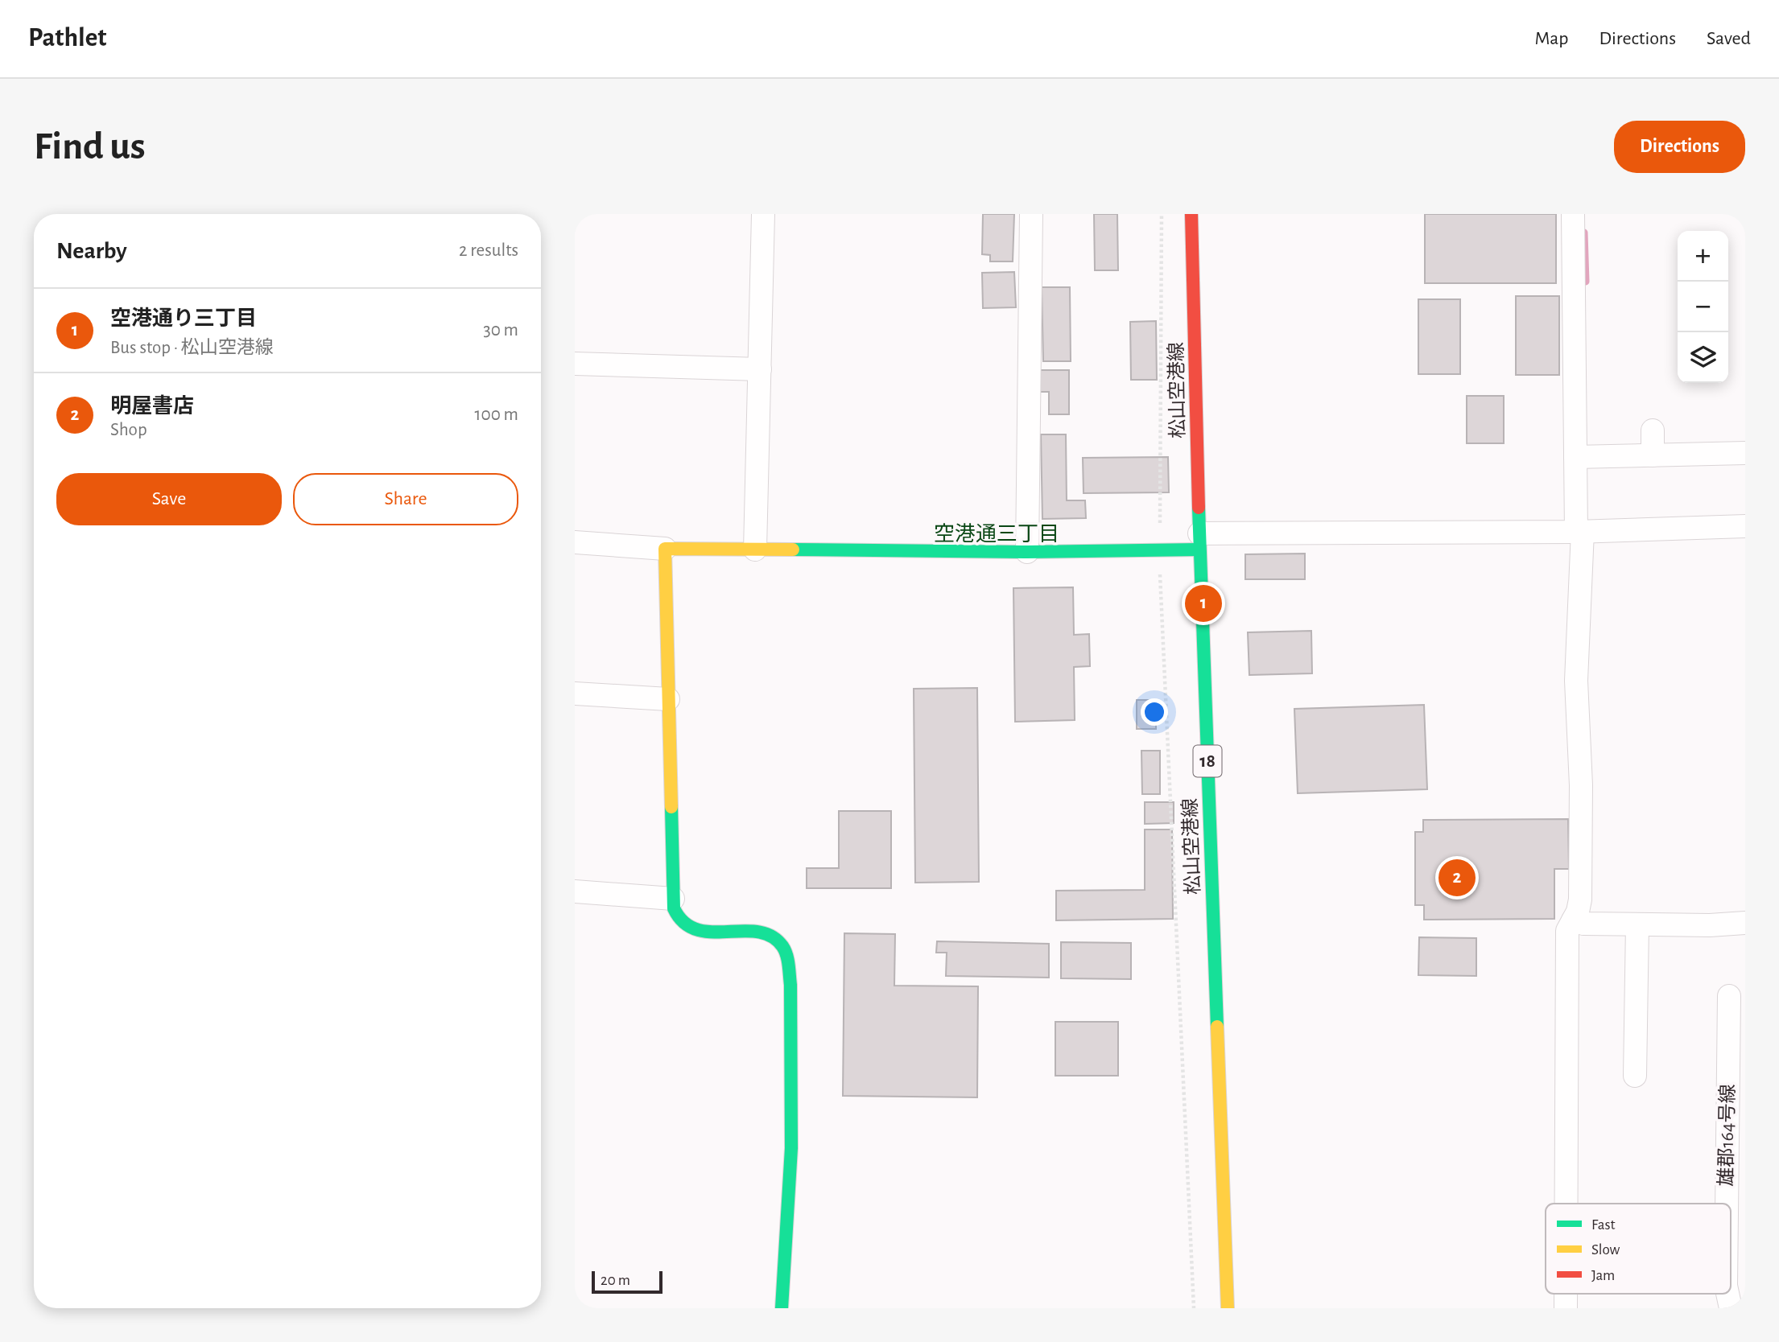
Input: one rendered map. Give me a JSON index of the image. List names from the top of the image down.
{
  "streets": {
    "street": ["松山空港線", "18", "雄郡164号線"]
  },
  "districts": ["空港通三丁目"],
  "legend": ["Fast", "Slow", "Jam"],
  "scale_bar": "20 m",
  "page": {
    "header": "Pathlet",
    "nav": ["Map", "Directions", "Saved"],
    "buttons": [
      "Directions",
      ["Save", "Share"]
    ],
    "title": "Find us",
    "heading": ["Nearby", "2 results"],
    "map_buttons": ["+", "−"],
    "list": [
      {
        "mark": "1",
        "name": "空港通り三丁目",
        "note": "Bus stop · 松山空港線",
        "value": "30 m"
      },
      {
        "mark": "2",
        "name": "明屋書店",
        "note": "Shop",
        "value": "100 m"
      }
    ],
    "pins": ["1", "2"],
    "scale": "20 m"
  }
}
